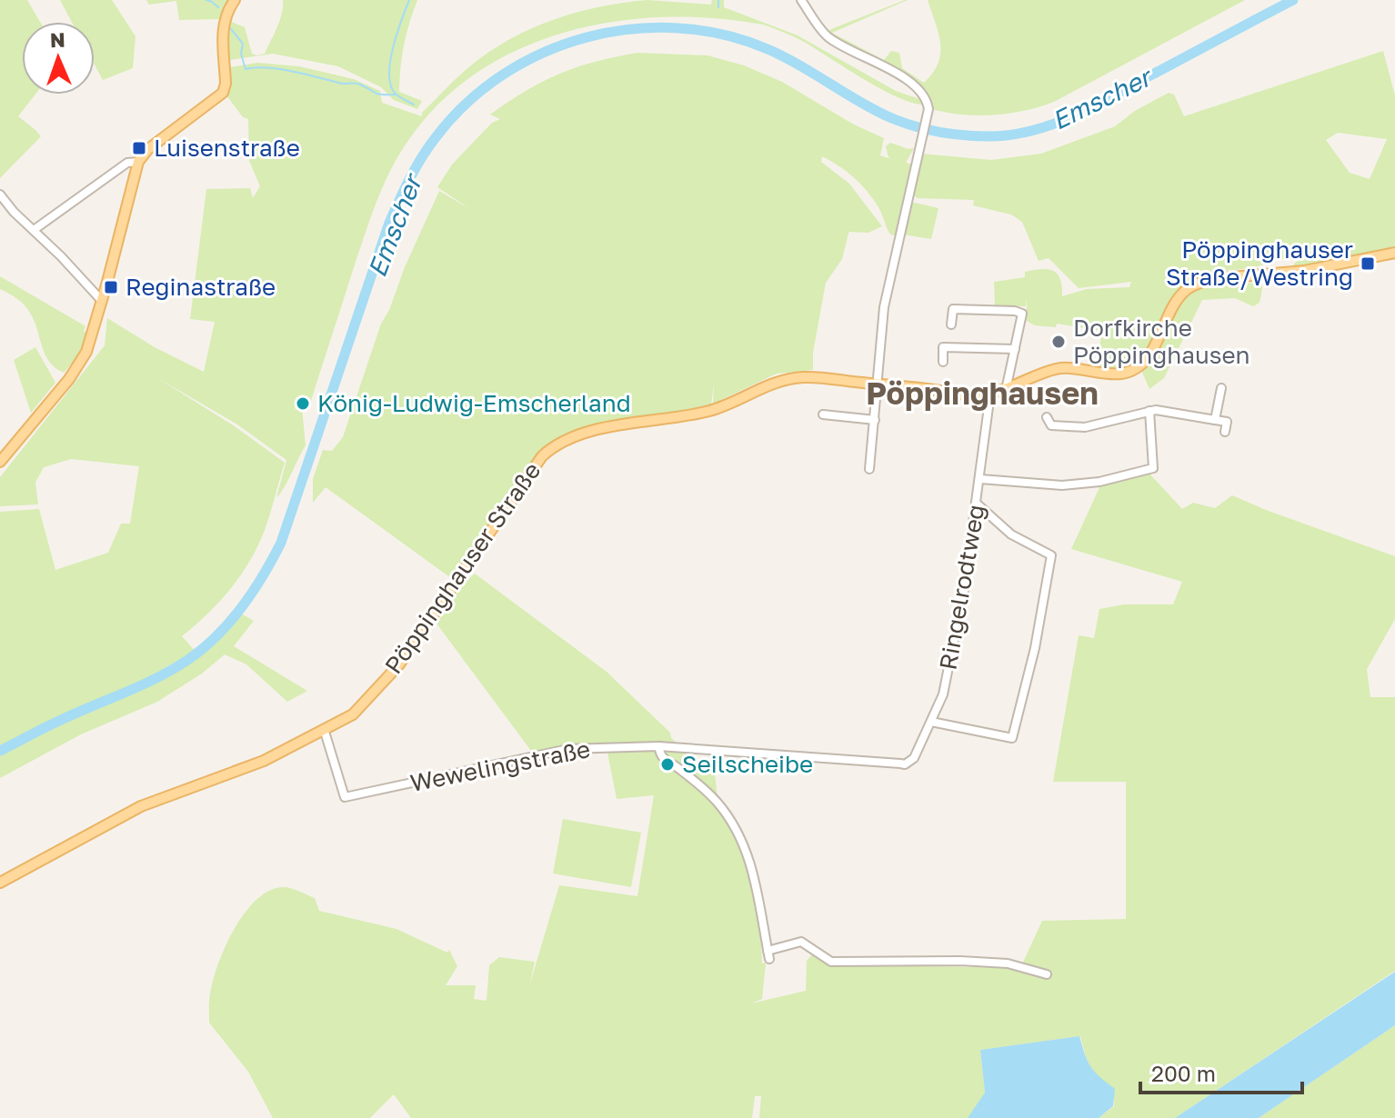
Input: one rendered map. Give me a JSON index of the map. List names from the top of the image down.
{
  "streets": {
    "main road": ["Pöppinghauser Straße"],
    "street": ["Ringelrodtweg", "Wewelingstraße"]
  },
  "crossings": [
    ["Pöppinghauser Straße", "Ringelrodtweg"],
    ["Pöppinghauser Straße", "Wewelingstraße"],
    ["Ringelrodtweg", "Wewelingstraße"]
  ],
  "districts": ["Pöppinghausen"],
  "water": ["Emscher"],
  "places": {
    "transit": ["Luisenstraße", "Pöppinghauser Straße/Westring", "Reginastraße"],
    "other": ["Dorfkirche Pöppinghausen", "König-Ludwig-Emscherland", "Seilscheibe"]
  },
  "scale_bar": "200 m",
  "north": "top"
}
